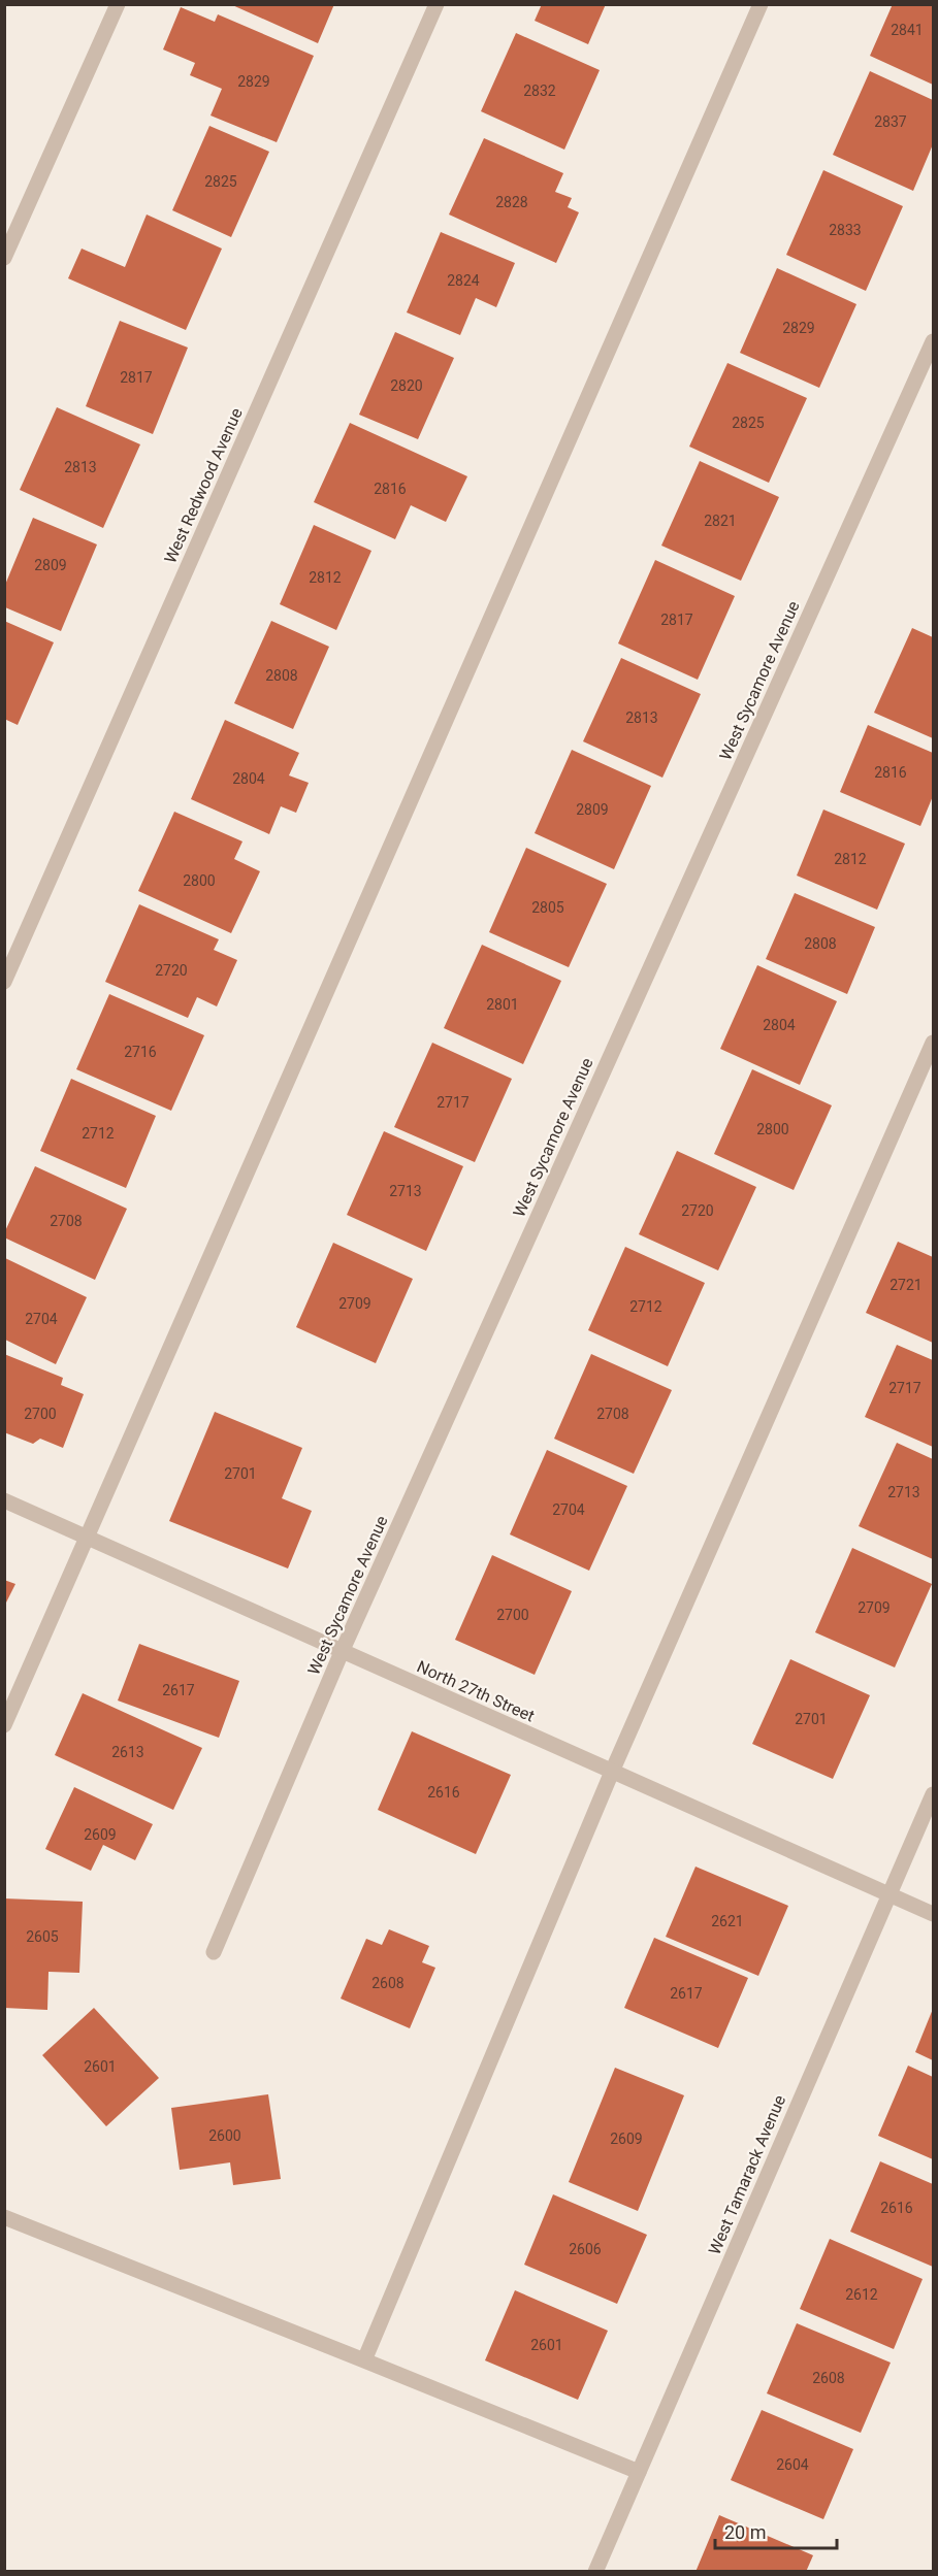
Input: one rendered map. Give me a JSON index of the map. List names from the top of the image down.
{
  "streets": {
    "street": [
      "West Redwood Avenue",
      "West Sycamore Avenue",
      "North 27th Street",
      "West Tamarack Avenue"
    ]
  },
  "crossings": [
    ["West Sycamore Avenue", "North 27th Street"],
    ["North 27th Street", "West Tamarack Avenue"]
  ],
  "house_numbers": [
    "2841",
    "2829",
    "2832",
    "2837",
    "2825",
    "2828",
    "2833",
    "2824",
    "2829",
    "2817",
    "2820",
    "2825",
    "2813",
    "2816",
    "2821",
    "2809",
    "2812",
    "2817",
    "2808",
    "2813",
    "2816",
    "2804",
    "2809",
    "2812",
    "2800",
    "2805",
    "2808",
    "2720",
    "2801",
    "2804",
    "2716",
    "2717",
    "2800",
    "2712",
    "2713",
    "2720",
    "2708",
    "2721",
    "2709",
    "2712",
    "2704",
    "2717",
    "2700",
    "2708",
    "2701",
    "2713",
    "2704",
    "2709",
    "2700",
    "2617",
    "2701",
    "2613",
    "2616",
    "2609",
    "2621",
    "2605",
    "2608",
    "2617",
    "2601",
    "2600",
    "2609",
    "2616",
    "2606",
    "2612",
    "2601",
    "2608",
    "2604"
  ],
  "scale_bar": "20 m"
}
